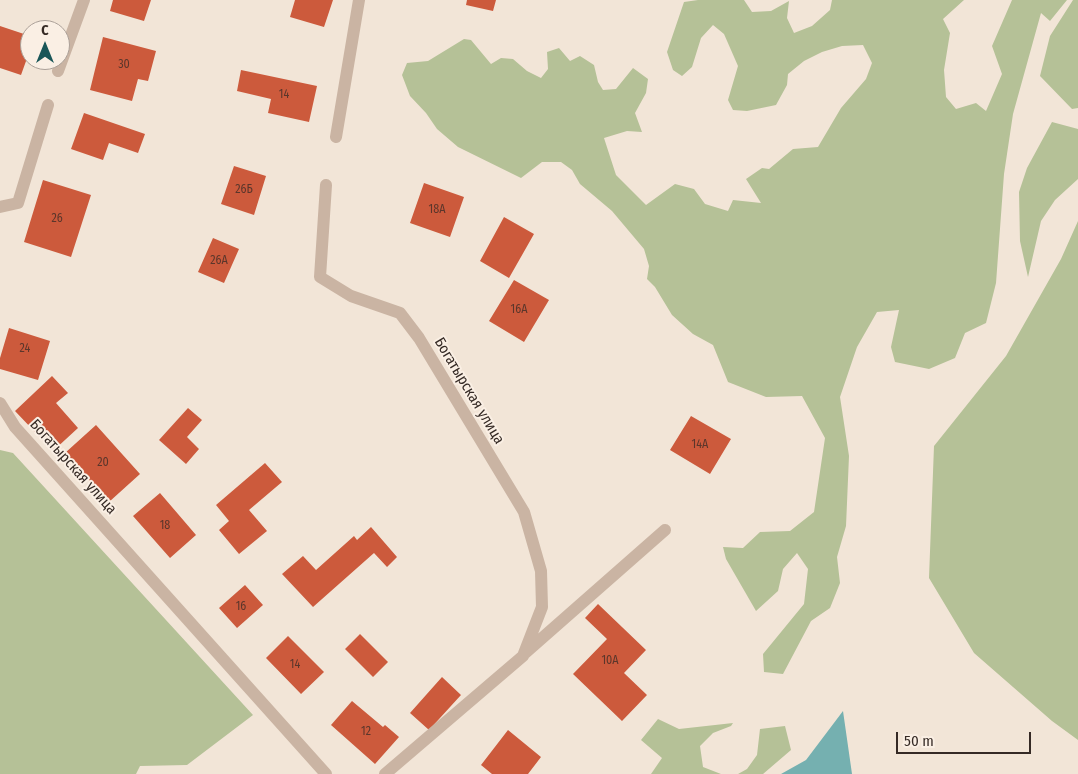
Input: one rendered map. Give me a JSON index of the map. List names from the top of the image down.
{
  "streets": {
    "street": ["Богатырская улица"]
  },
  "house_numbers": [
    "30",
    "14",
    "26Б",
    "18А",
    "26",
    "26А",
    "16А",
    "24",
    "14А",
    "20",
    "18",
    "16",
    "10А",
    "14",
    "12"
  ],
  "scale_bar": "50 m",
  "north": "top"
}
